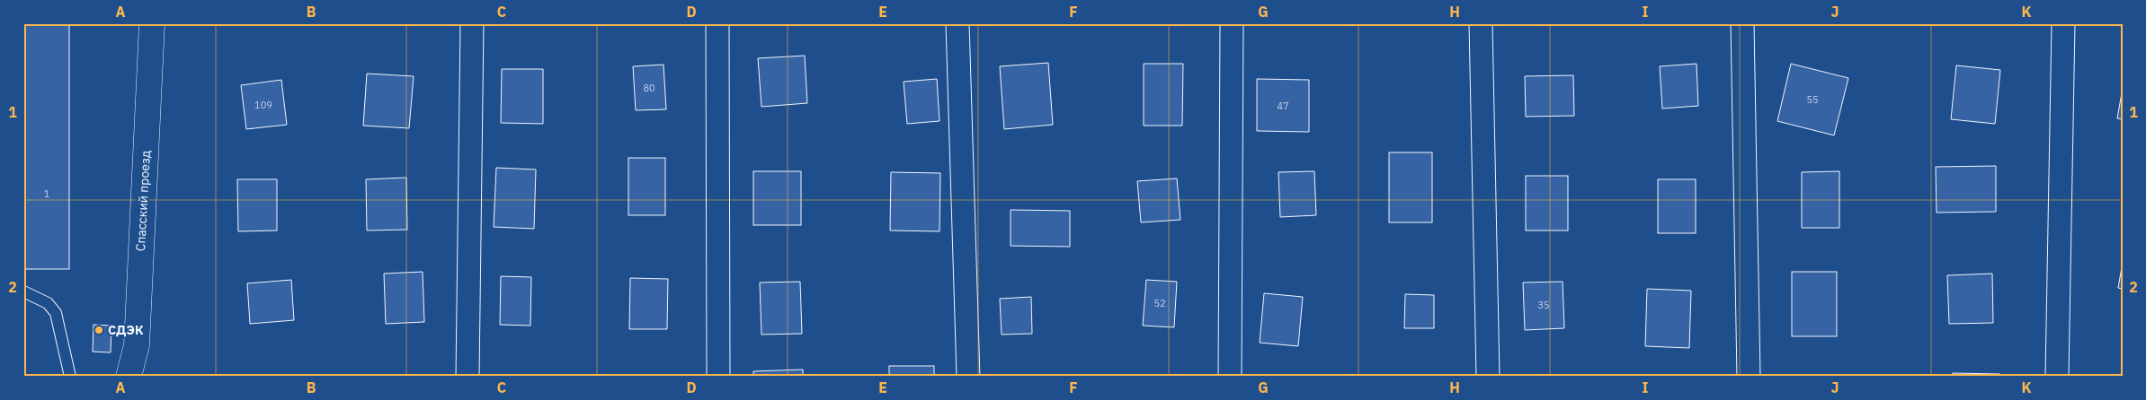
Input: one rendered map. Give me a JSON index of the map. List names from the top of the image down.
{
  "streets": {
    "street": ["Спасский проезд"]
  },
  "places": ["СДЭК"],
  "house_numbers": [
    "80",
    "55",
    "109",
    "47",
    "1",
    "52",
    "35"
  ],
  "grid": {
    "columns": [
      "A",
      "B",
      "C",
      "D",
      "E",
      "F",
      "G",
      "H",
      "I",
      "J",
      "K"
    ],
    "rows": ["1", "2"]
  }
}
